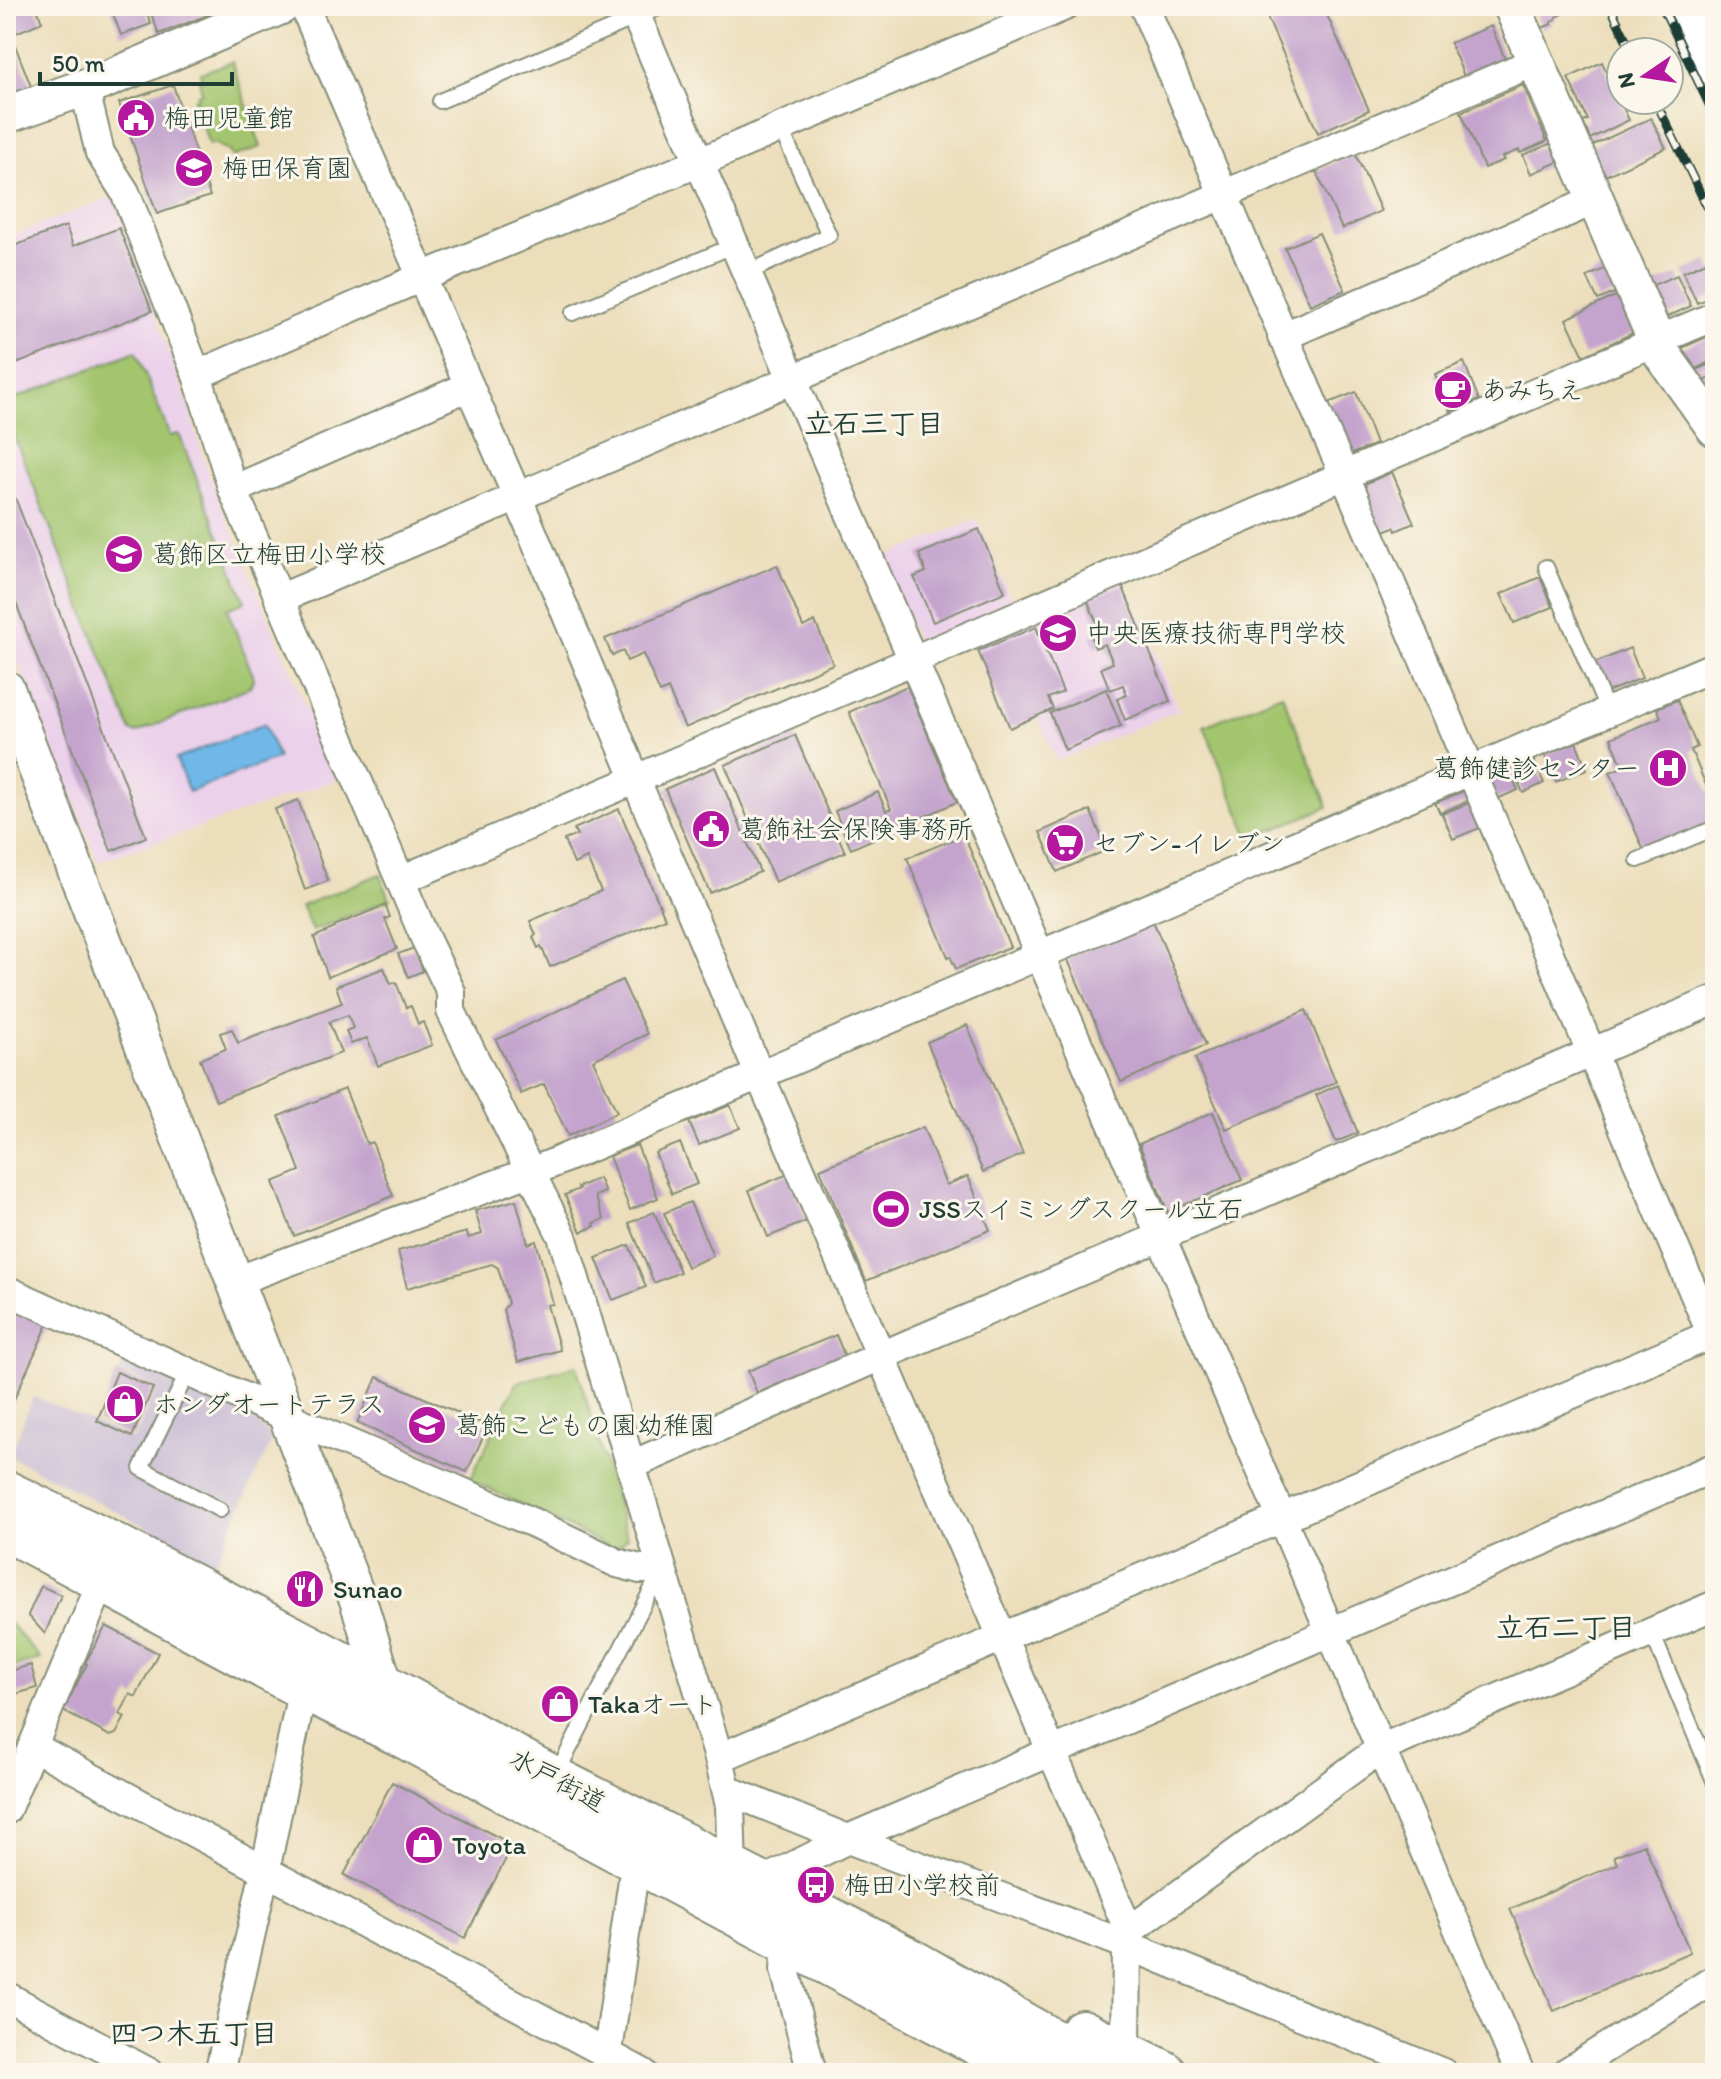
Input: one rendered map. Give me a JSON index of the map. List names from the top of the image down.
{
  "streets": {
    "highway": ["水戸街道"]
  },
  "districts": ["立石三丁目", "立石二丁目", "四つ木五丁目"],
  "places": {
    "public building": ["梅田児童館", "葛飾社会保険事務所"],
    "school or university": [
      "梅田保育園",
      "葛飾区立梅田小学校",
      "中央医療技術専門学校",
      "葛飾こどもの園幼稚園"
    ],
    "cafe": ["あみちえ"],
    "hospital": ["葛飾健診センター"],
    "supermarket": ["セブン-イレブン"],
    "sports": ["JSSスイミングスクール立石"],
    "shop": ["ホンダオートテラス", "Takaオート", "Toyota"],
    "restaurant": ["Sunao"],
    "bus stop": ["梅田小学校前"]
  },
  "scale_bar": "50 m",
  "north": "left"
}
